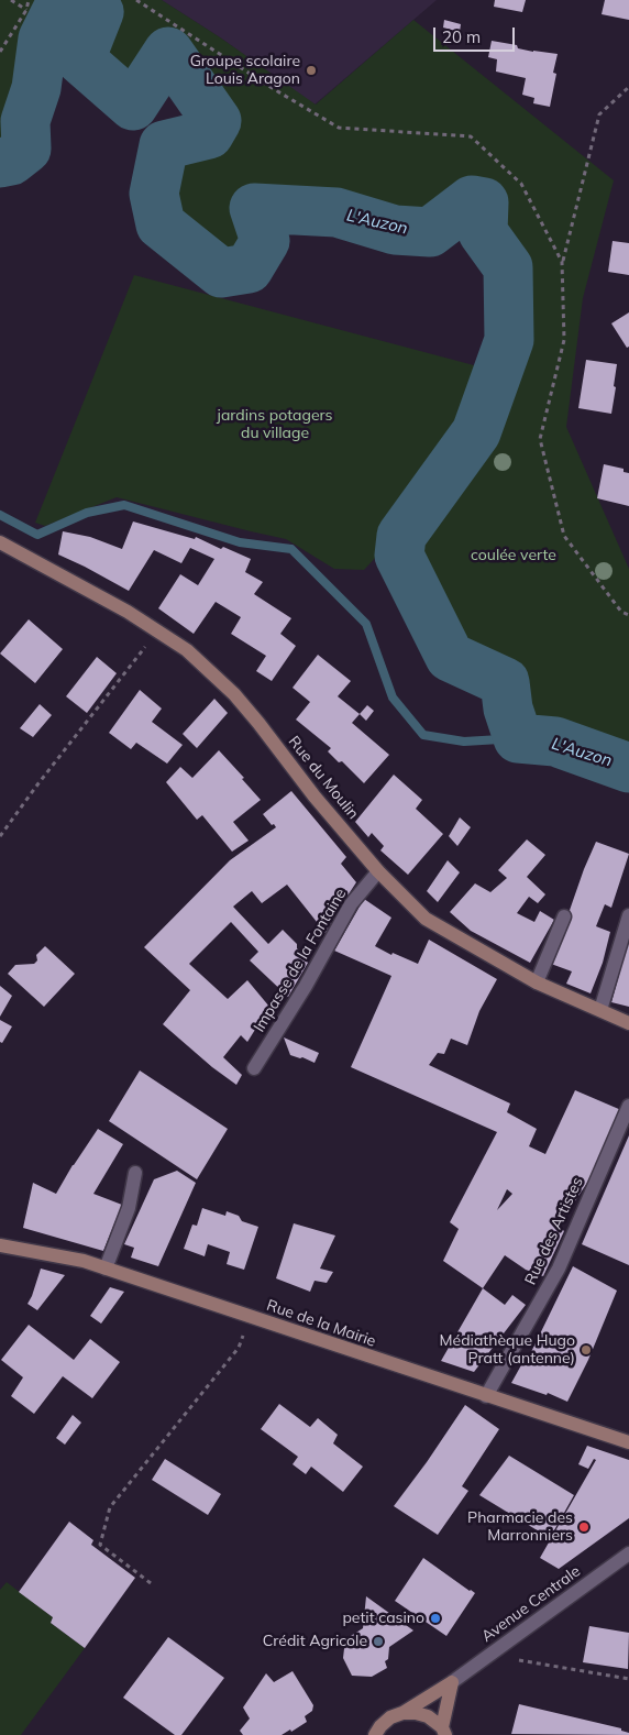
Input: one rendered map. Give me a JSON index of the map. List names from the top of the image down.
{
  "streets": {
    "main road": ["Rue du Moulin", "Rue de la Mairie", "Avenue Centrale"],
    "street": ["Impasse de la Fontaine", "Rue des Artistes"]
  },
  "crossings": [
    ["Rue du Moulin", "Impasse de la Fontaine"],
    ["Rue des Artistes", "Rue de la Mairie"]
  ],
  "water": ["L'Auzon"],
  "parks": ["jardins potagers du village", "coulée verte"],
  "places": [
    "Groupe scolaire Louis Aragon",
    "Médiathèque Hugo Pratt (antenne)",
    "Pharmacie des Marronniers",
    "petit casino",
    "Crédit Agricole"
  ],
  "scale_bar": "20 m"
}
